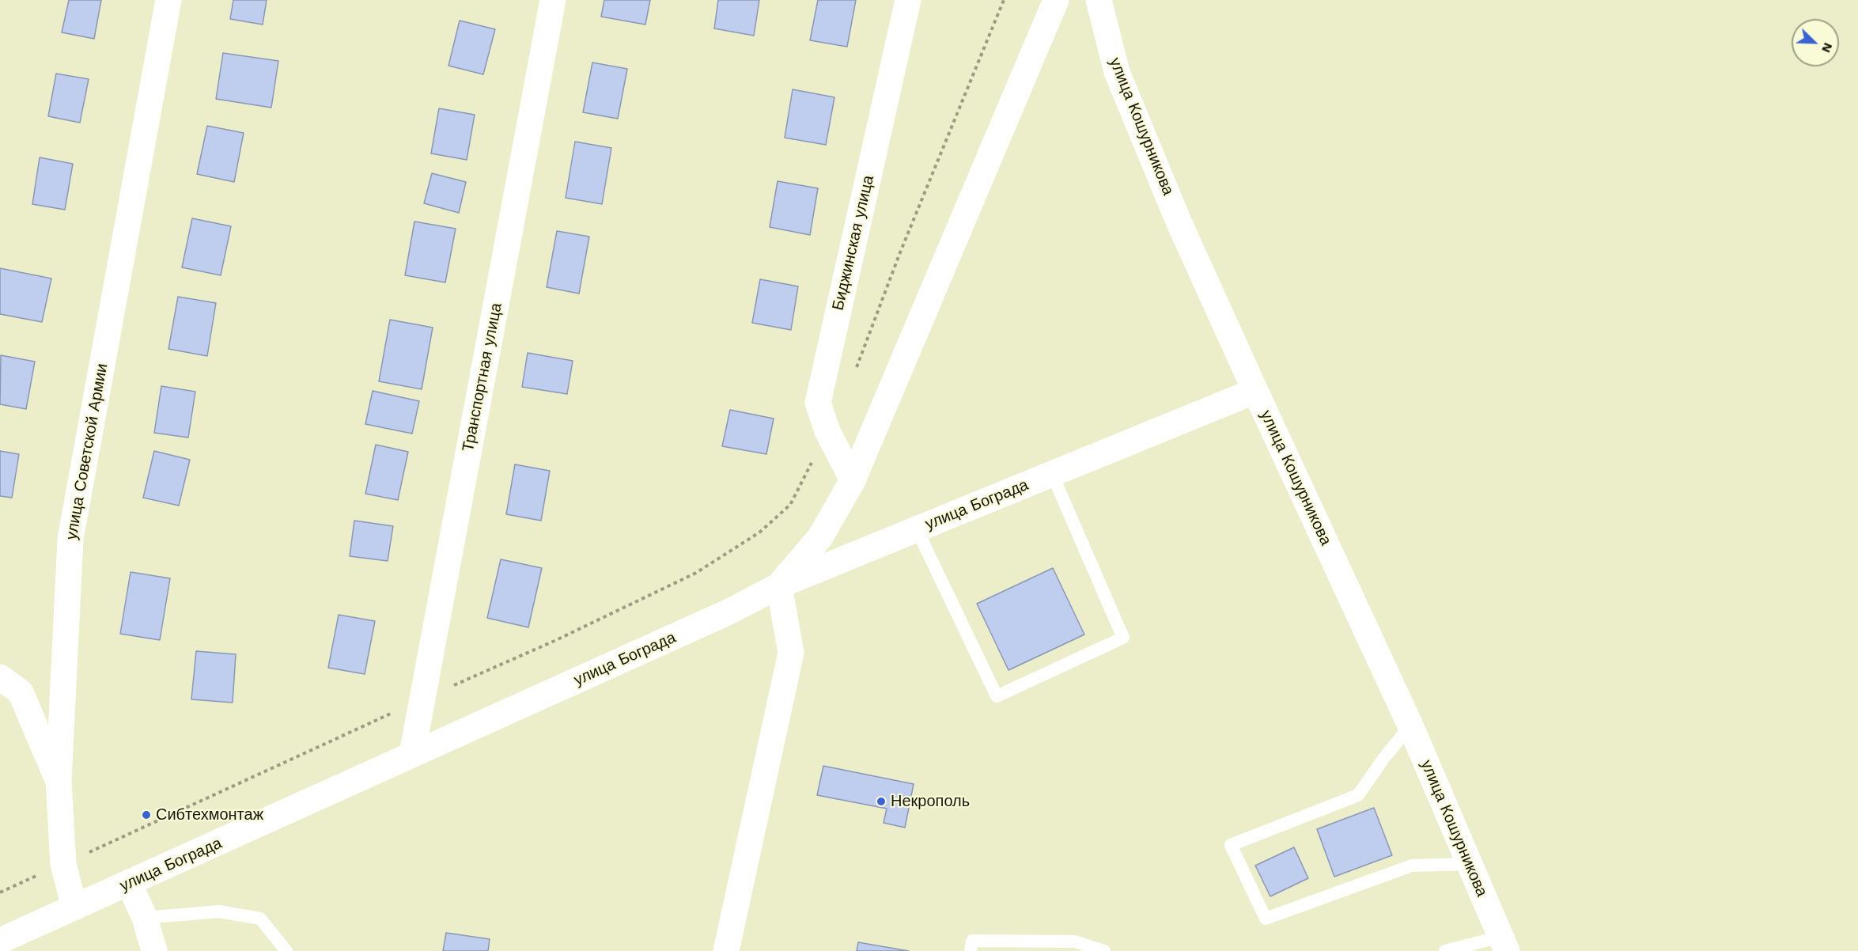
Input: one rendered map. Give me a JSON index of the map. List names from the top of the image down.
{
  "streets": {
    "main road": [
      "улица Кошурникова",
      "Биджинская улица",
      "Транспортная улица",
      "улица Советской Армии",
      "улица Бограда"
    ]
  },
  "crossings": [
    ["улица Кошурникова", "улица Бограда"],
    ["Транспортная улица", "улица Бограда"],
    ["улица Советской Армии", "улица Бограда"]
  ],
  "places": ["Некрополь", "Сибтехмонтаж"],
  "north": "bottom right"
}
